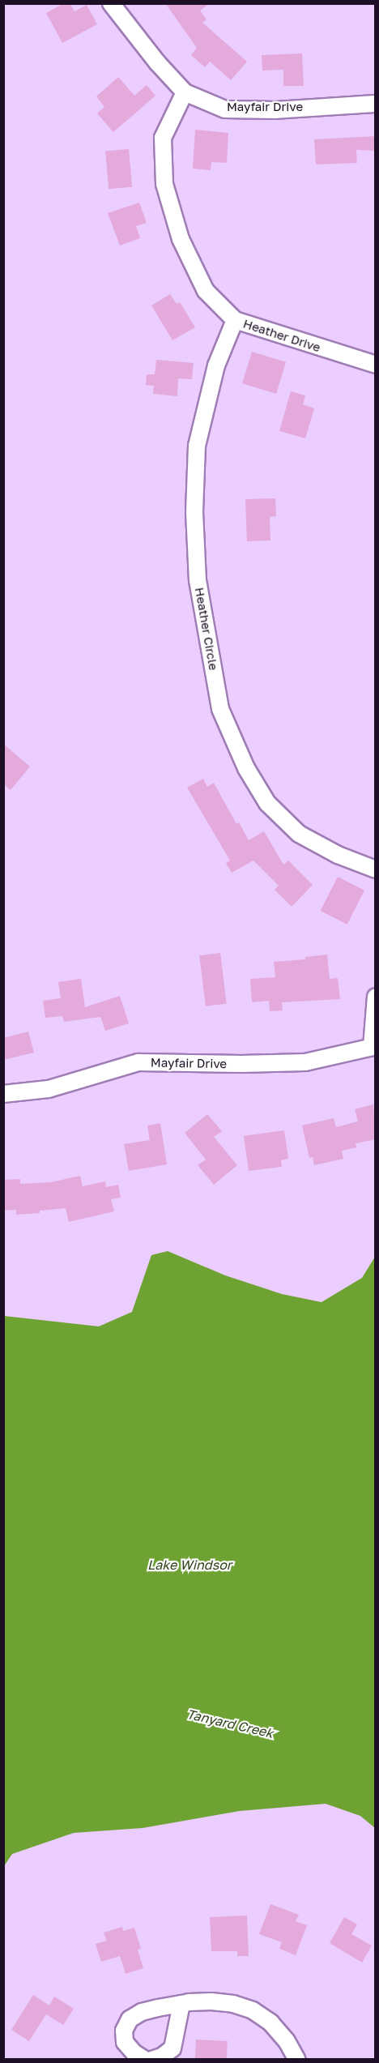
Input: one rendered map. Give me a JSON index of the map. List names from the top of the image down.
{
  "streets": {
    "street": ["Mayfair Drive", "Heather Drive", "Heather Circle"]
  },
  "crossings": [
    ["Mayfair Drive", "Heather Drive"],
    ["Heather Drive", "Heather Circle"]
  ],
  "water": ["Lake Windsor", "Tanyard Creek"]
}
